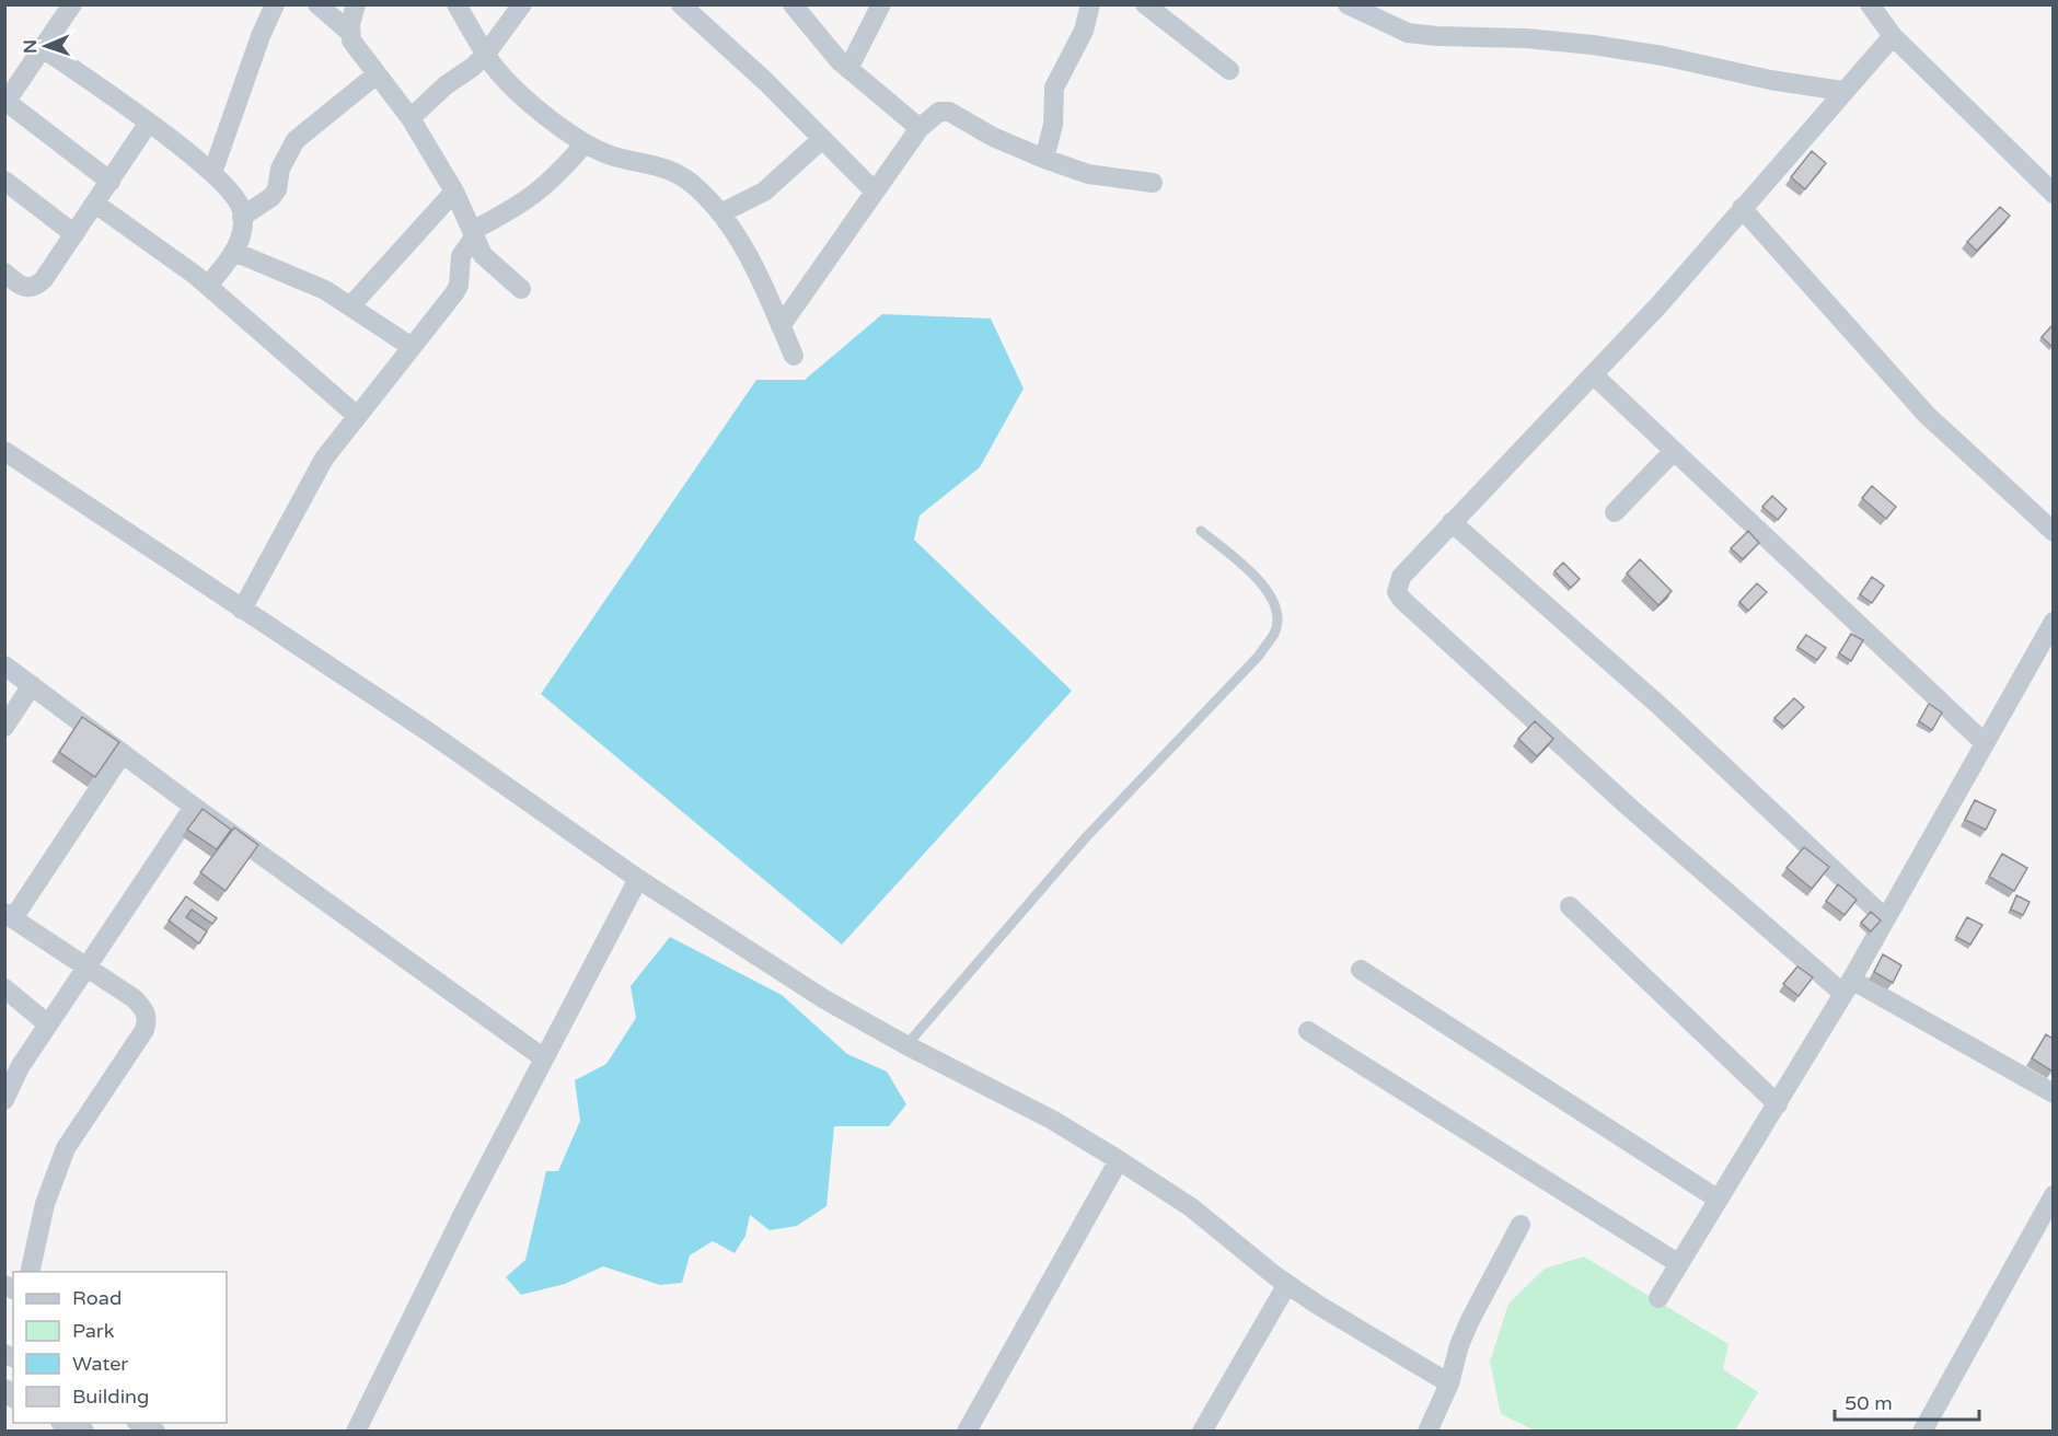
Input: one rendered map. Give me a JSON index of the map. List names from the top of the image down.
{
  "legend": [
    "Road",
    "Park",
    "Water",
    "Building"
  ],
  "scale_bar": "50 m",
  "north": "left"
}
